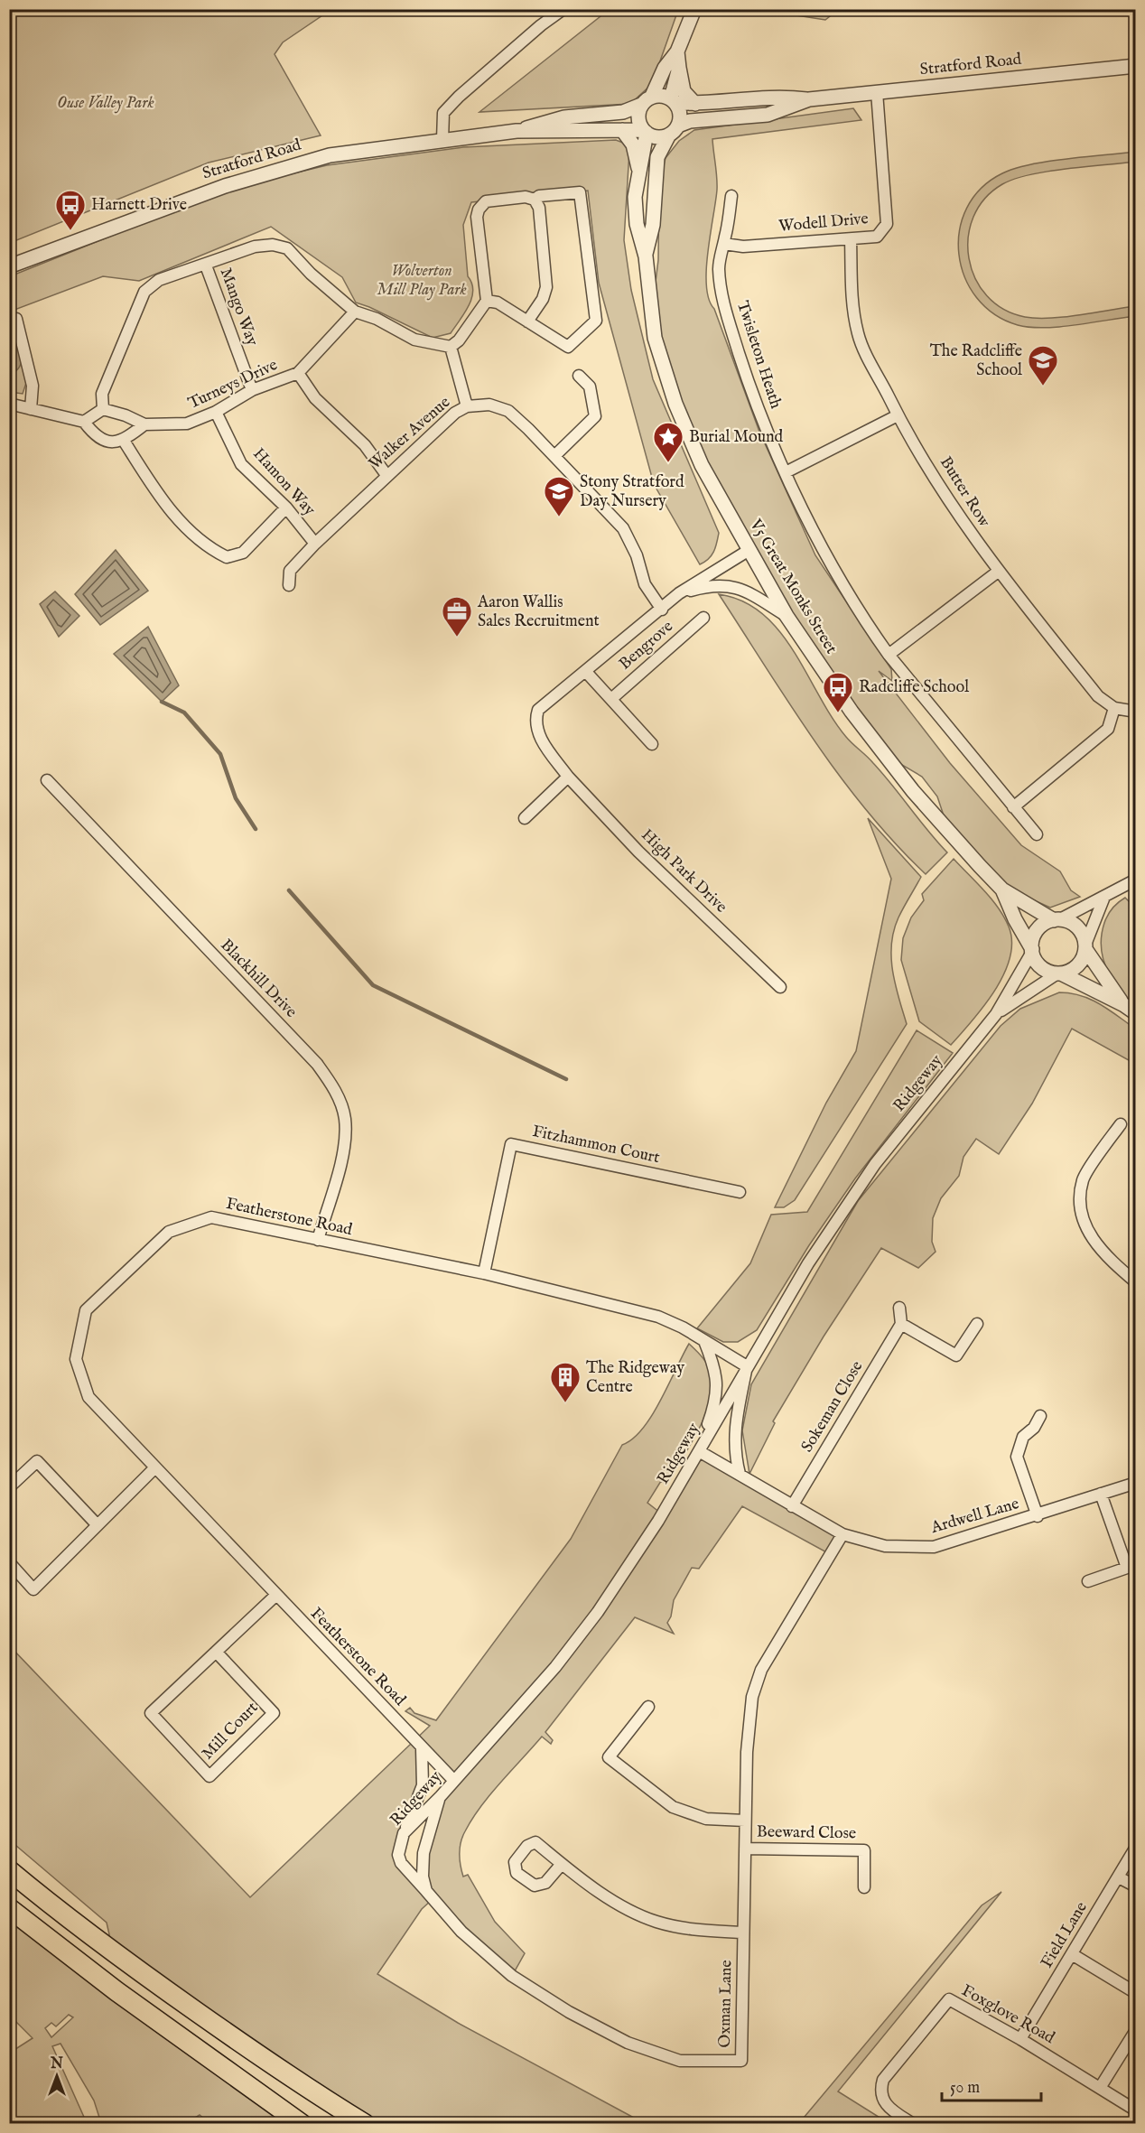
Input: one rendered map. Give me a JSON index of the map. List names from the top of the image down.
{
  "streets": {
    "street": [
      "Stratford Road",
      "Wodell Drive",
      "Mango Way",
      "Twisleton Heath",
      "Turneys Drive",
      "Walker Avenue",
      "Hamon Way",
      "Butter Row",
      "V5 Great Monks Street",
      "Bengrove",
      "High Park Drive",
      "Blackhill Drive",
      "Ridgeway",
      "Fitzhammon Court",
      "Featherstone Road",
      "Sokeman Close",
      "Ardwell Lane",
      "Mill Court",
      "Beeward Close",
      "Field Lane",
      "Oxman Lane",
      "Foxglove Road"
    ]
  },
  "crossings": [
    ["Stratford Road", "Wodell Drive"],
    ["Stratford Road", "V5 Great Monks Street"],
    ["Wodell Drive", "Twisleton Heath"],
    ["Wodell Drive", "Butter Row"],
    ["Mango Way", "Turneys Drive"],
    ["Turneys Drive", "Hamon Way"],
    ["Walker Avenue", "Hamon Way"],
    ["Walker Avenue", "High Park Drive"],
    ["V5 Great Monks Street", "High Park Drive"],
    ["V5 Great Monks Street", "Ridgeway"],
    ["Blackhill Drive", "Featherstone Road"],
    ["Ridgeway", "Featherstone Road"],
    ["Ridgeway", "Ardwell Lane"],
    ["Ridgeway", "Oxman Lane"],
    ["Fitzhammon Court", "Featherstone Road"],
    ["Featherstone Road", "Mill Court"],
    ["Sokeman Close", "Ardwell Lane"],
    ["Ardwell Lane", "Oxman Lane"],
    ["Beeward Close", "Oxman Lane"],
    ["Field Lane", "Foxglove Road"]
  ],
  "parks": ["Ouse Valley Park", "Wolverton Mill Play Park"],
  "places": {
    "bus stop": ["Harnett Drive", "Radcliffe School"],
    "school or university": ["The Radcliffe School", "Stony Stratford Day Nursery"],
    "place": ["Burial Mound"],
    "office": ["Aaron Wallis Sales Recruitment"],
    "building": ["The Ridgeway Centre"]
  },
  "scale_bar": "50 m",
  "north": "top"
}
